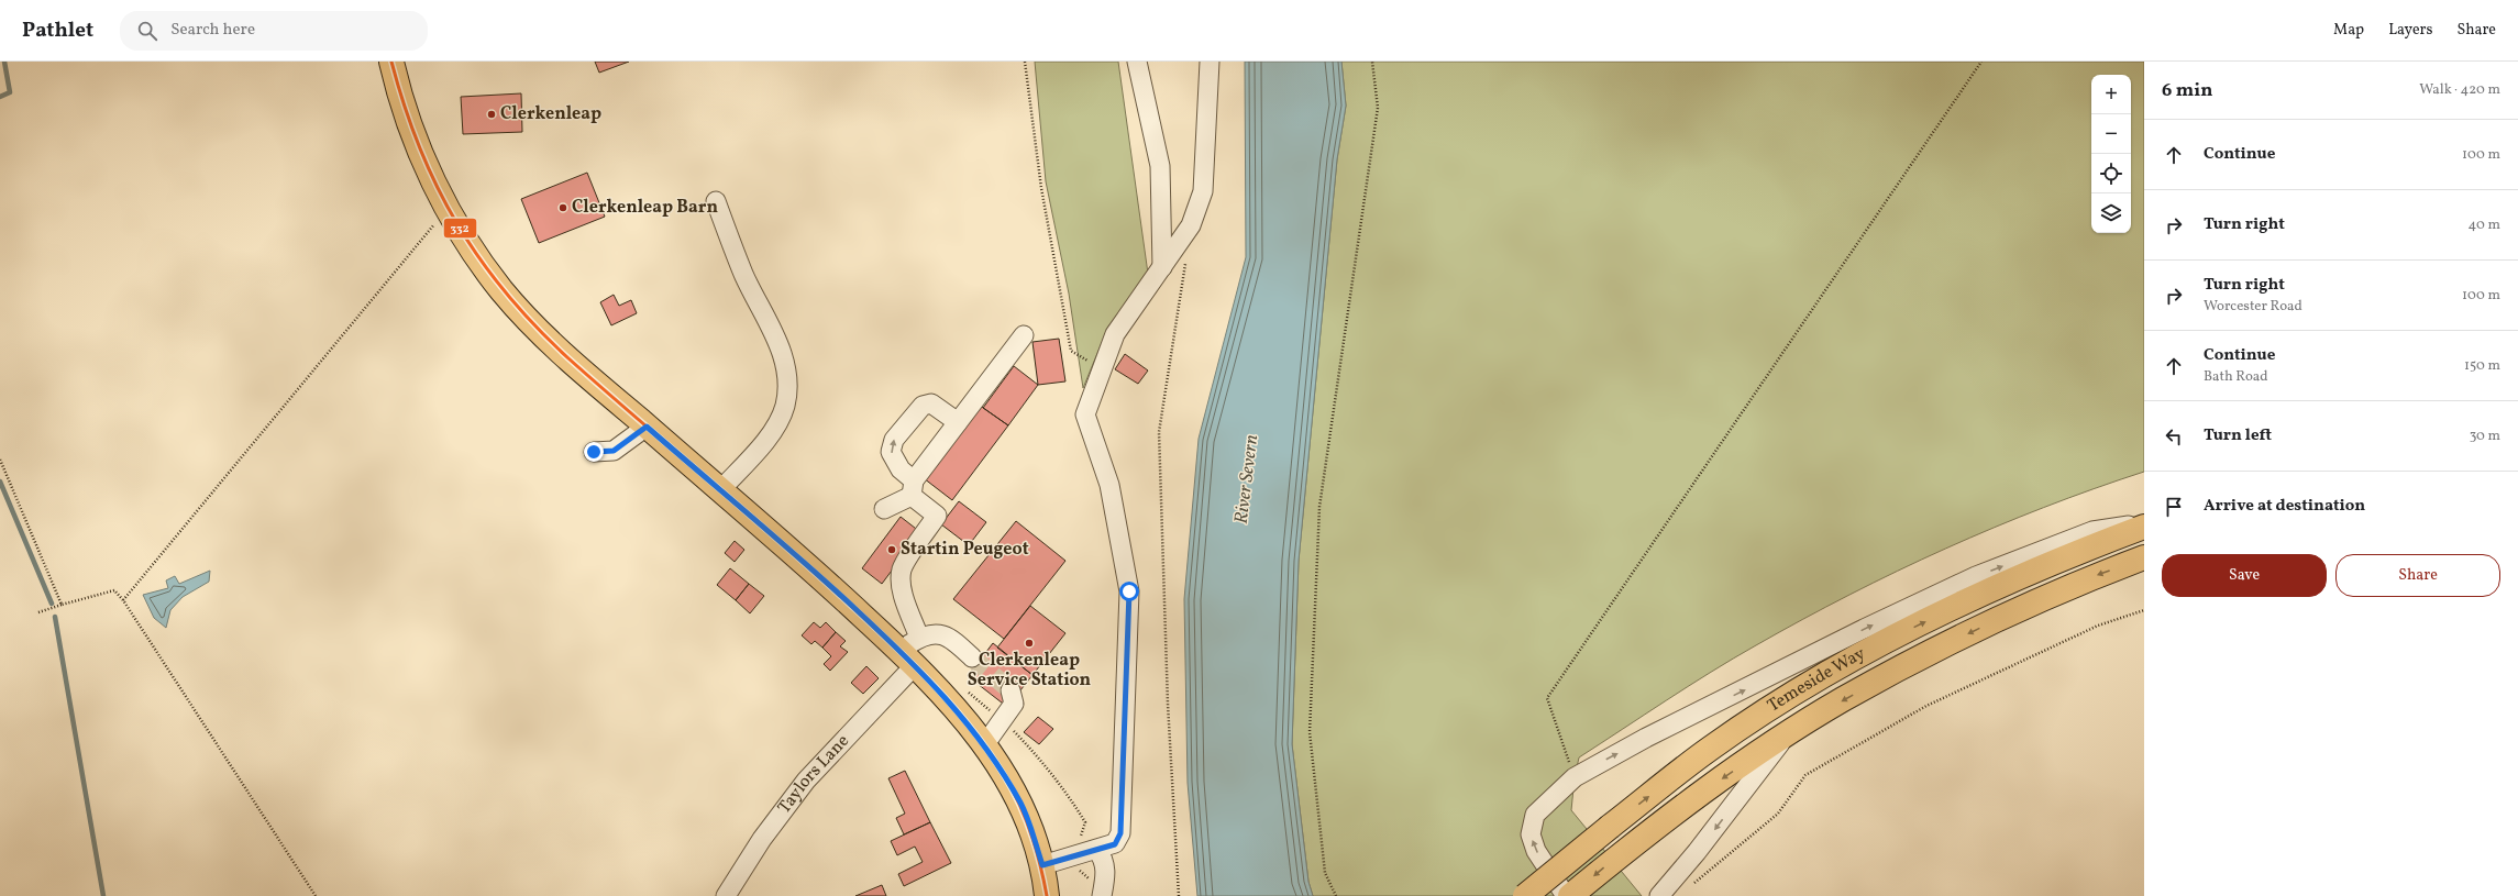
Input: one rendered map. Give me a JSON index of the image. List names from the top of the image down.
{
  "streets": {
    "main road": ["Temeside Way"],
    "street": ["Taylors Lane"]
  },
  "water": ["River Severn"],
  "places": [
    "Clerkenleap",
    "Clerkenleap Barn",
    "Startin Peugeot",
    "Clerkenleap Service Station"
  ],
  "lines": ["transit line 332"],
  "page": {
    "header": "Pathlet",
    "search": "Search here",
    "nav": ["Map", "Layers", "Share"],
    "heading": ["6 min", "Walk · 420 m"],
    "map_buttons": ["+", "−"],
    "list": [
      ["Continue", "100 m"],
      ["Turn right", "40 m"],
      ["Turn right", "Worcester Road", "100 m"],
      ["Continue", "Bath Road", "150 m"],
      ["Turn left", "30 m"],
      "Arrive at destination"
    ],
    "buttons": ["Save", "Share"]
  }
}
